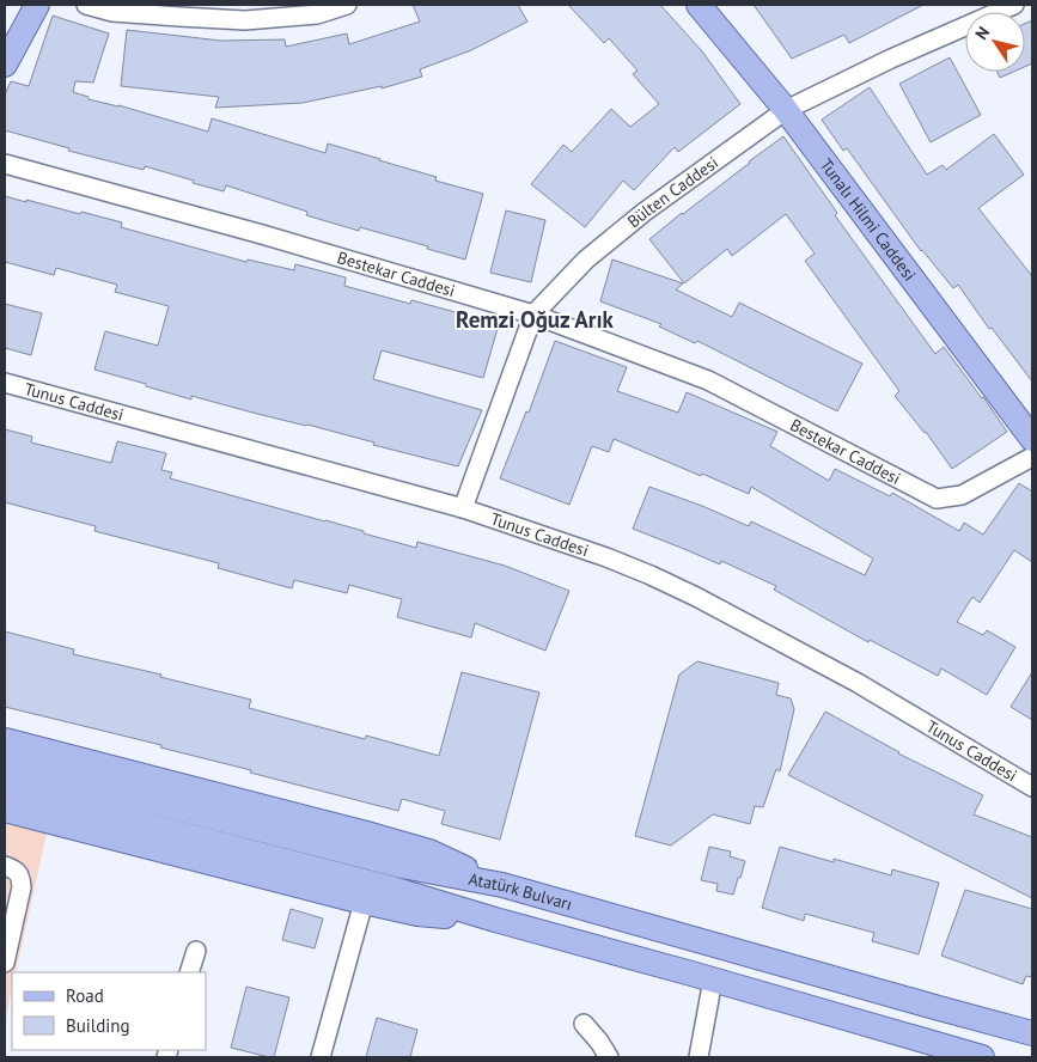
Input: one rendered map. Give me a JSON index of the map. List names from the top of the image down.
{
  "streets": {
    "main road": ["Tunalı Hilmi Caddesi", "Atatürk Bulvarı"],
    "street": ["Bülten Caddesi", "Bestekar Caddesi", "Tunus Caddesi"]
  },
  "crossings": [
    ["Bülten Caddesi", "Tunalı Hilmi Caddesi"],
    ["Bülten Caddesi", "Bestekar Caddesi"],
    ["Bülten Caddesi", "Tunus Caddesi"]
  ],
  "districts": ["Remzi Oğuz Arık"],
  "legend": ["Road", "Building"],
  "north": "top left"
}
